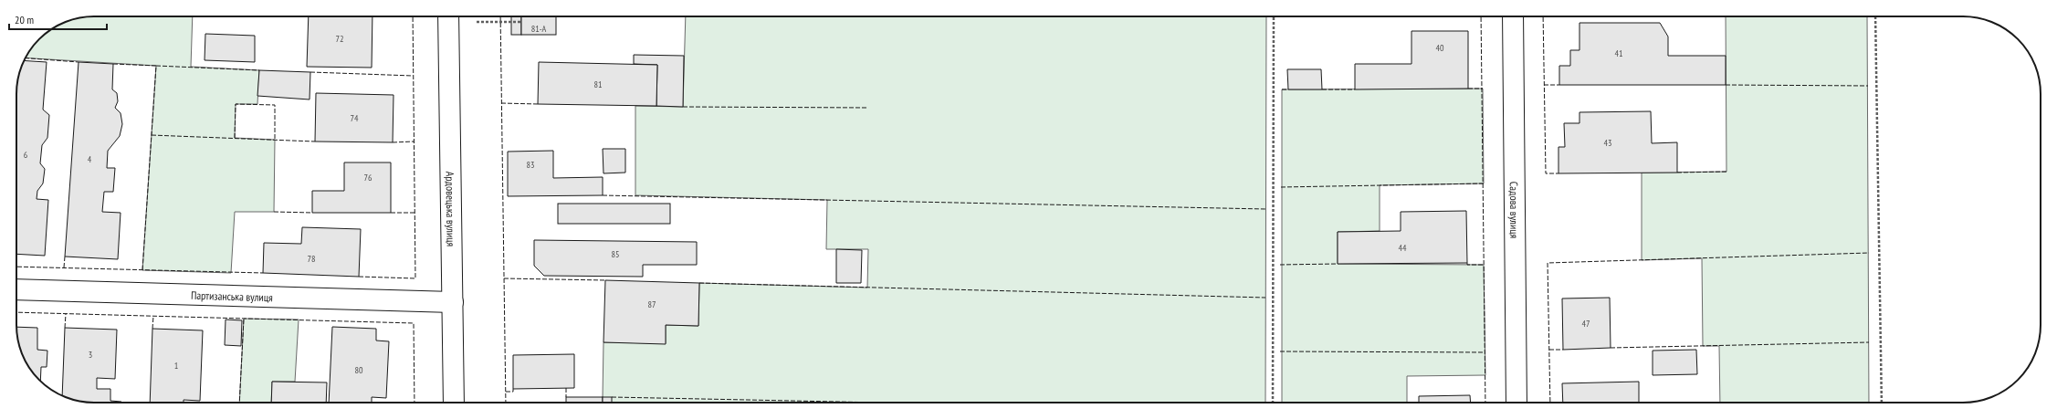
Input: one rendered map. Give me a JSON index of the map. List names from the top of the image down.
{
  "streets": {
    "main road": ["Ардовецька вулиця", "Садова вулиця", "Партизанська вулиця"]
  },
  "crossings": [
    ["Ардовецька вулиця", "Партизанська вулиця"]
  ],
  "house_numbers": [
    "81-А",
    "72",
    "40",
    "41",
    "81",
    "74",
    "43",
    "6",
    "4",
    "83",
    "76",
    "44",
    "85",
    "78",
    "87",
    "47",
    "3",
    "1",
    "80"
  ],
  "scale_bar": "20 m"
}
